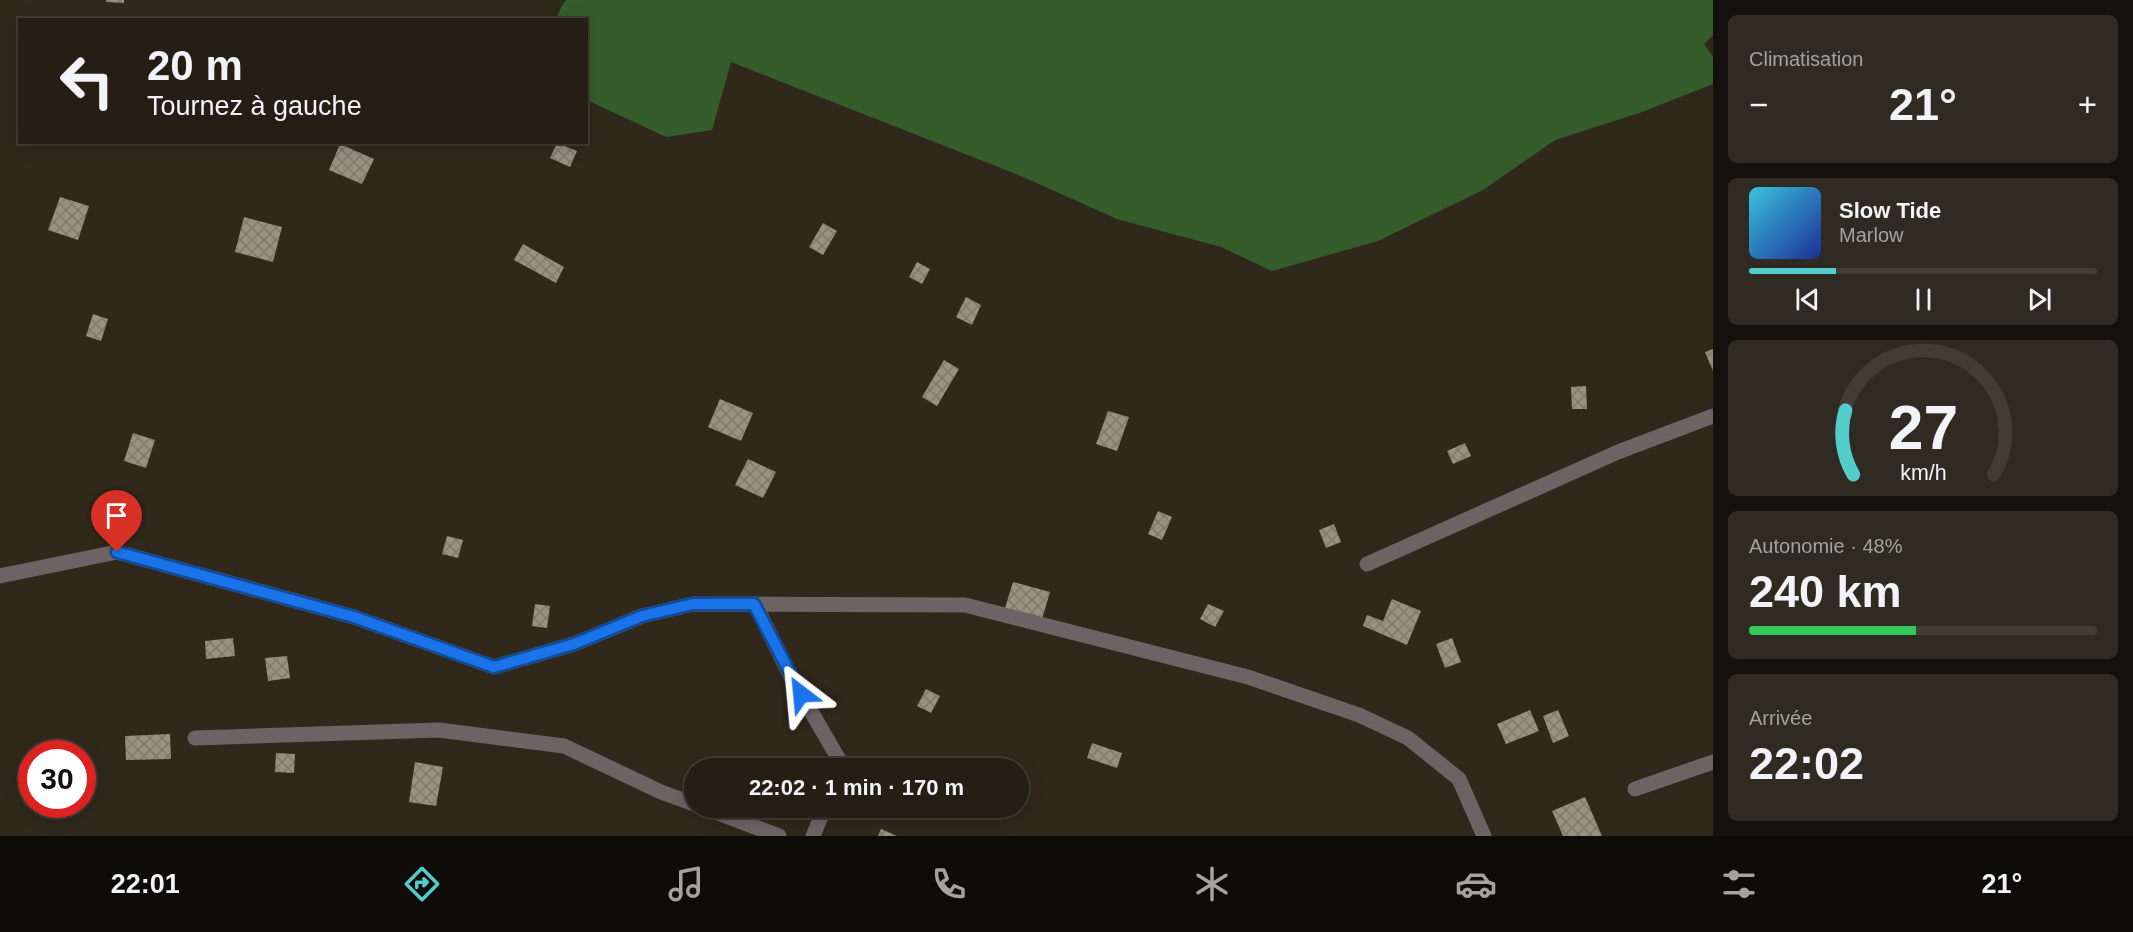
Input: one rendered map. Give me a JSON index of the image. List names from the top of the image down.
{
  "page": {
    "tile": [
      "Climatisation",
      ["Autonomie · 48%", "240 km"],
      ["Arrivée", "22:02"]
    ],
    "turn": ["20 m", "Tournez à gauche"],
    "heat": ["−", "21°", "+"],
    "song": ["Slow Tide", "Marlow"],
    "limit": "30",
    "trip": "22:02 · 1 min · 170 m",
    "tabs": ["22:01", "21°"],
    "gauge": ["27", "km/h"]
  }
}
